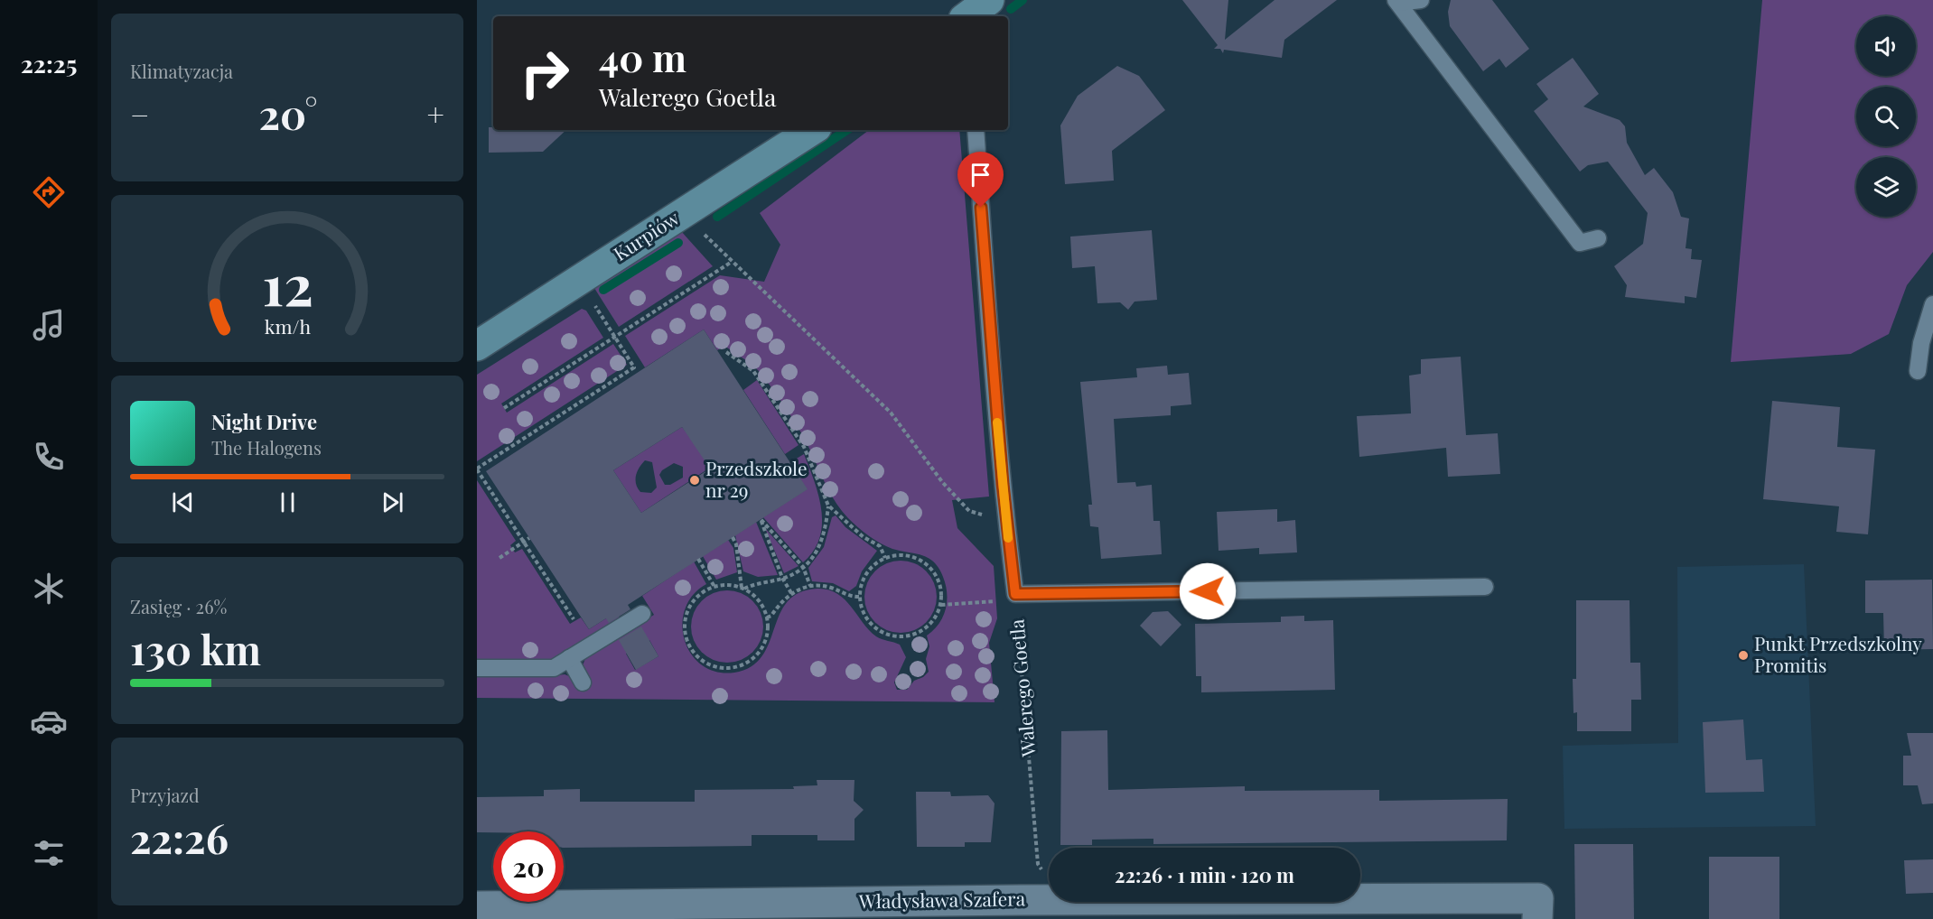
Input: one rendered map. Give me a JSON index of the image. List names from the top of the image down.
{
  "streets": {
    "street": ["Kurpiów", "Władysława Szafera"],
    "lane": ["Walerego Goetla"]
  },
  "crossings": [
    ["Walerego Goetla", "Władysława Szafera"]
  ],
  "places": ["Przedszkole nr 29", "Punkt Przedszkolny Promitis"],
  "page": {
    "tabs": "22:25",
    "tile": [
      "Klimatyzacja",
      ["Zasięg · 26%", "130 km"],
      ["Przyjazd", "22:26"]
    ],
    "turn": ["40 m", "Walerego Goetla"],
    "heat": ["−", "20°", "+"],
    "song": ["Night Drive", "The Halogens"],
    "limit": "20",
    "trip": "22:26 · 1 min · 120 m",
    "gauge": ["12", "km/h"]
  }
}
